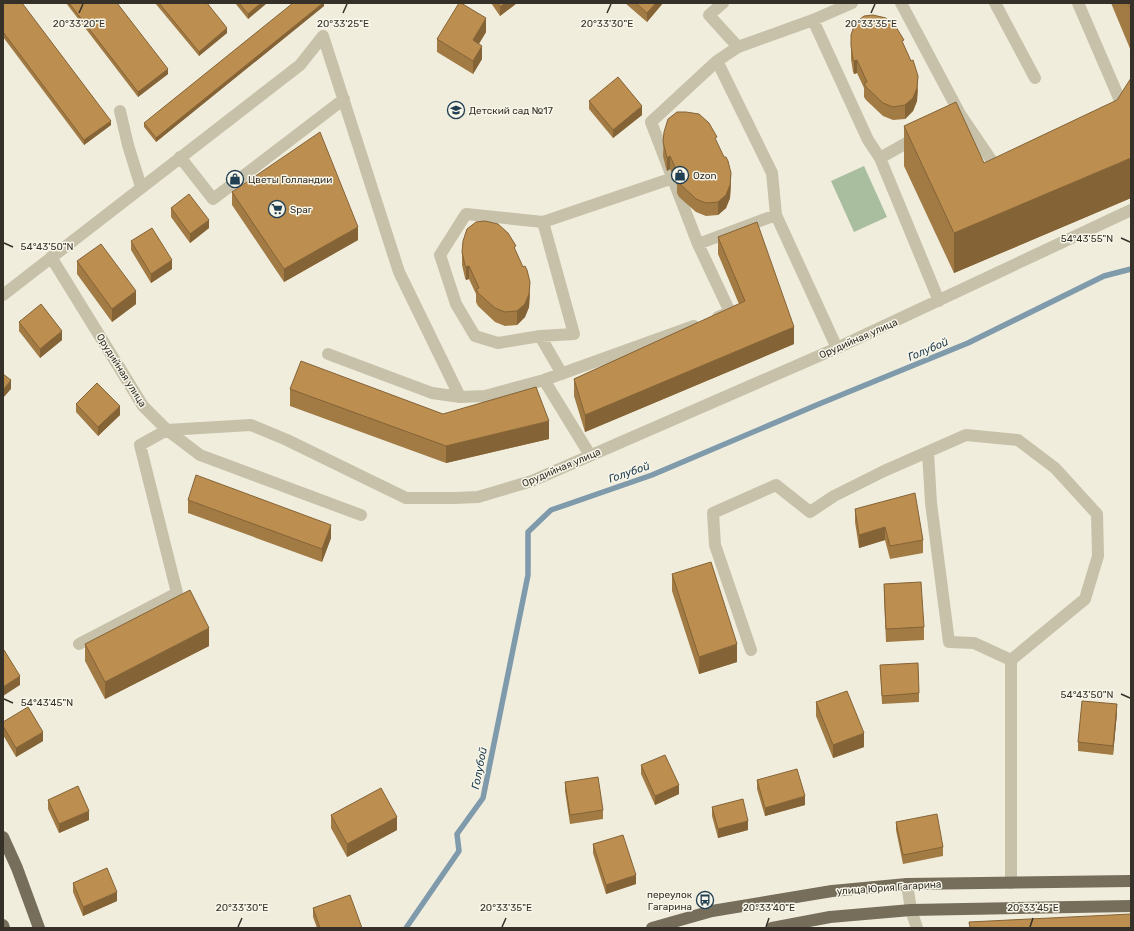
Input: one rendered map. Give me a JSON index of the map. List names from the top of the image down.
{
  "streets": {
    "main road": ["улица Юрия Гагарина"],
    "street": ["Орудийная улица"]
  },
  "water": ["Голубой"],
  "places": {
    "school or university": ["Детский сад №17"],
    "shop": ["Ozon", "Цветы Голландии"],
    "supermarket": ["Spar"],
    "bus stop": ["переулок Гагарина"]
  },
  "coordinates": [
    "20°33'20\"E",
    "20°33'25\"E",
    "20°33'30\"E",
    "20°33'35\"E",
    "54°43'55\"N",
    "54°43'50\"N",
    "54°43'45\"N",
    "20°33'40\"E",
    "20°33'45\"E"
  ]
}
